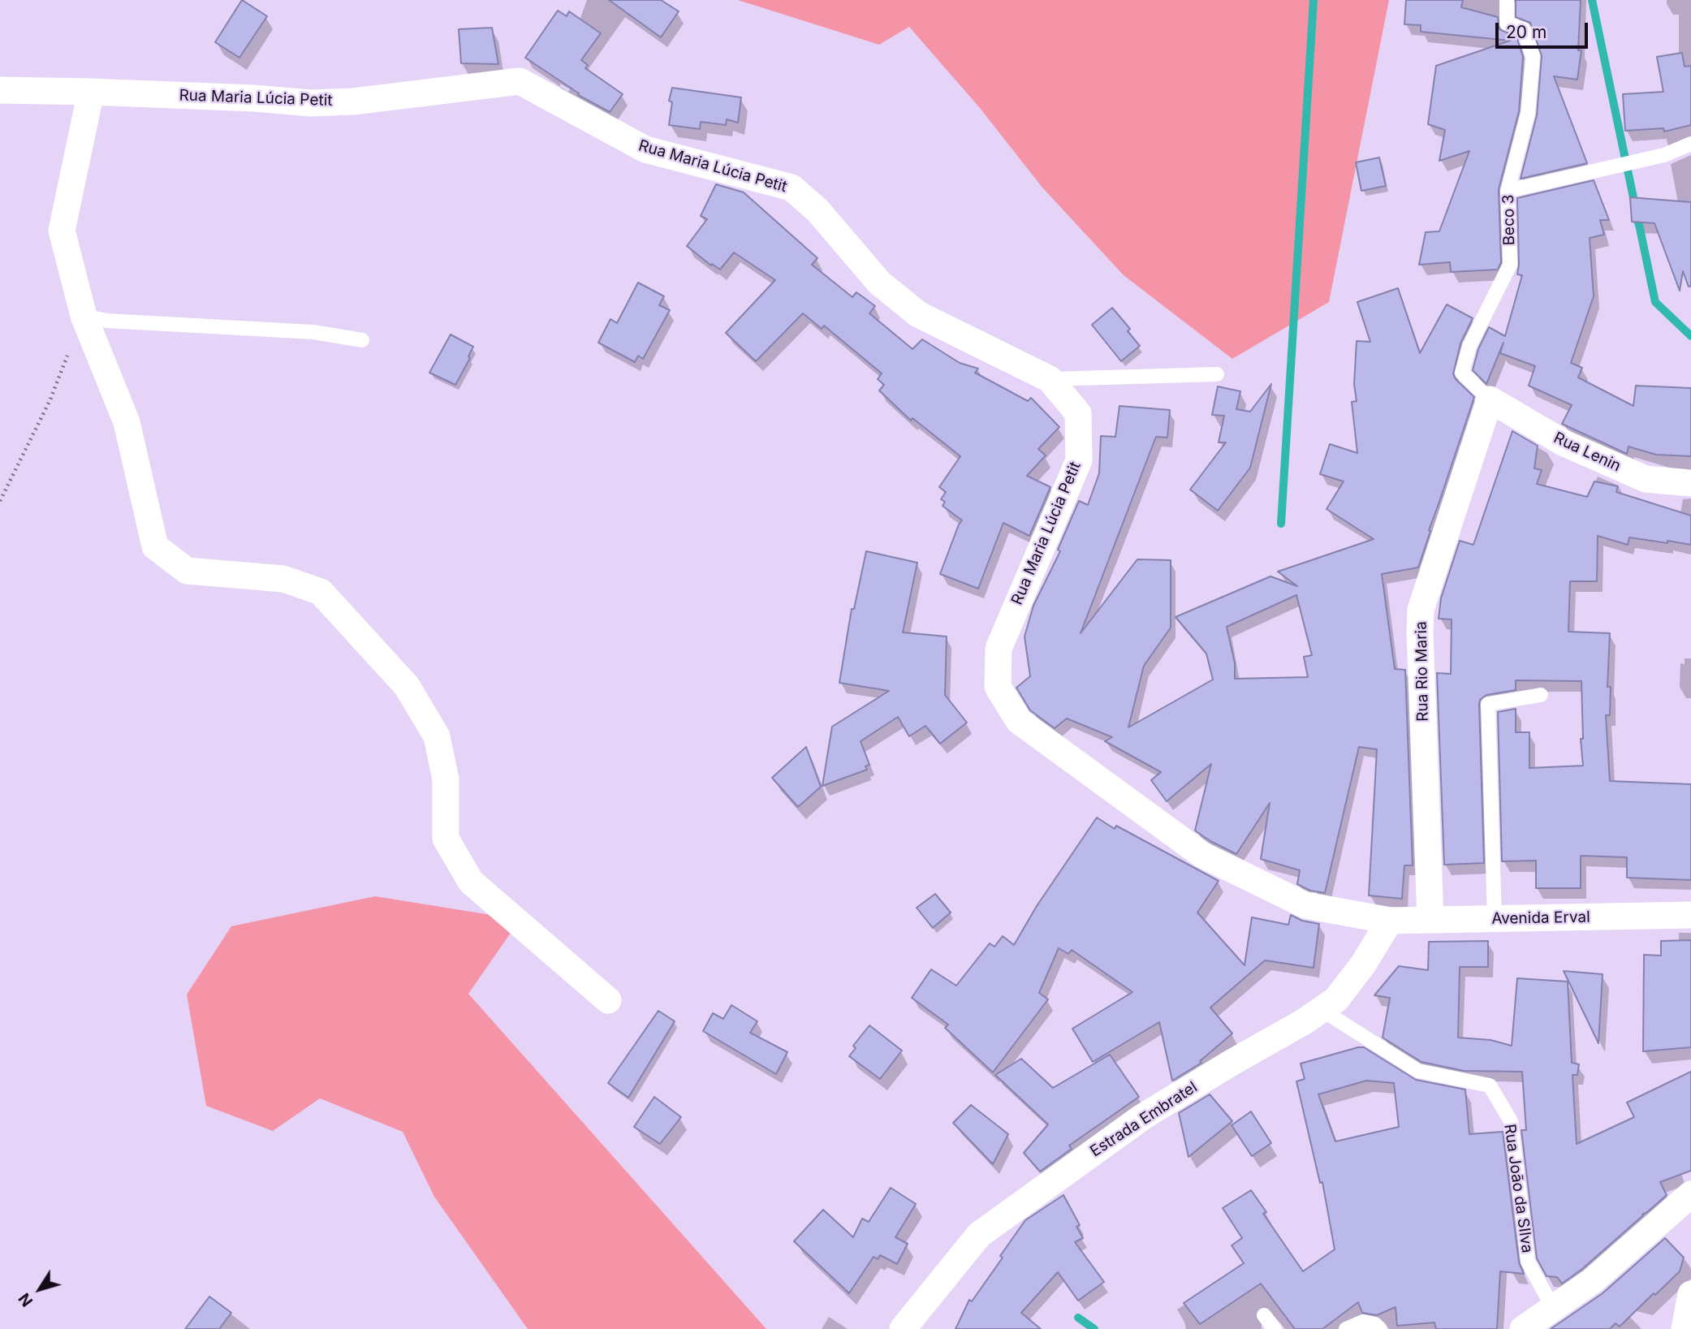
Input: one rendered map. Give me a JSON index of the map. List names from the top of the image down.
{
  "streets": {
    "street": [
      "Rua Maria Lúcia Petit",
      "Rua Lenin",
      "Rua Rio Maria",
      "Avenida Erval",
      "Estrada Embratel"
    ],
    "lane": ["Beco 3", "Rua João da SIlva"]
  },
  "crossings": [
    ["Rua Maria Lúcia Petit", "Avenida Erval"],
    ["Rua Maria Lúcia Petit", "Estrada Embratel"],
    ["Beco 3", "Rua Lenin"],
    ["Beco 3", "Rua Rio Maria"],
    ["Rua Lenin", "Rua Rio Maria"],
    ["Rua Rio Maria", "Avenida Erval"],
    ["Avenida Erval", "Estrada Embratel"],
    ["Estrada Embratel", "Rua João da SIlva"]
  ],
  "scale_bar": "20 m",
  "north": "bottom left"
}
